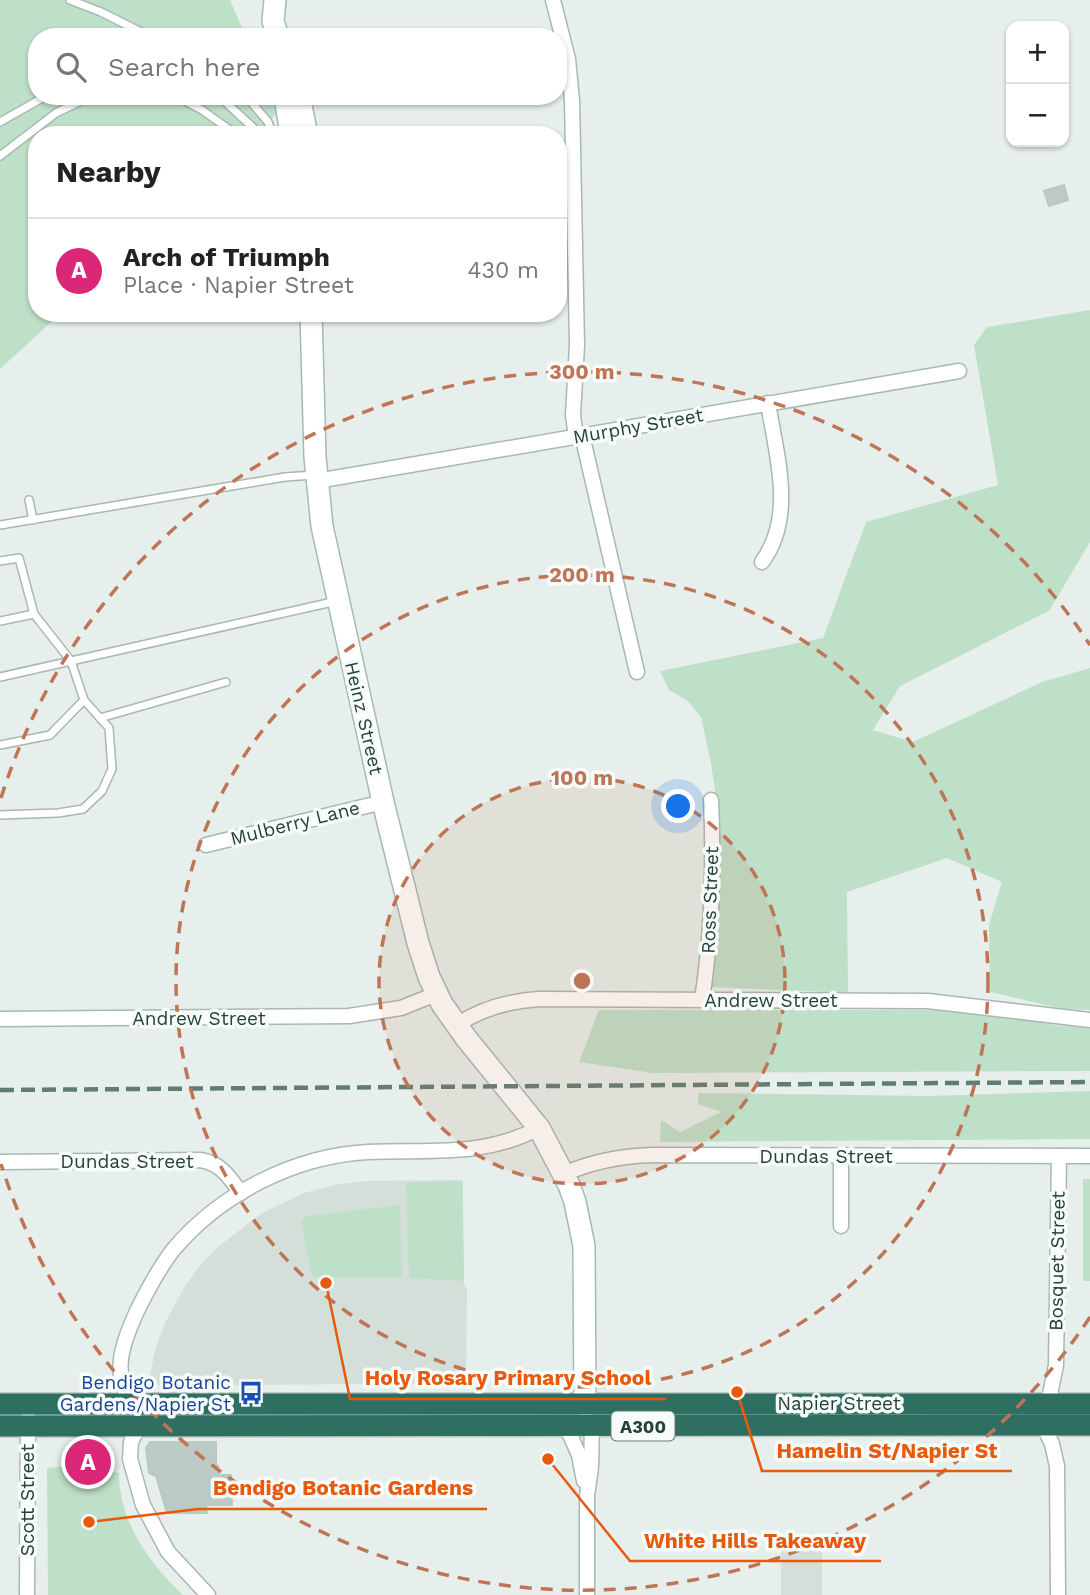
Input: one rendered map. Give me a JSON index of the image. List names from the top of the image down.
{
  "streets": {
    "highway": ["Napier Street", "A300"],
    "street": [
      "Murphy Street",
      "Heinz Street",
      "Mulberry Lane",
      "Ross Street",
      "Andrew Street",
      "Dundas Street",
      "Bosquet Street",
      "Scott Street"
    ]
  },
  "crossings": [
    ["Murphy Street", "Heinz Street"],
    ["Heinz Street", "Mulberry Lane"],
    ["Heinz Street", "Andrew Street"],
    ["Heinz Street", "Dundas Street"],
    ["Heinz Street", "Napier Street"],
    ["Ross Street", "Andrew Street"],
    ["Dundas Street", "Bosquet Street"],
    ["Bosquet Street", "Napier Street"],
    ["Napier Street", "Scott Street"]
  ],
  "places": {
    "other": [
      "Holy Rosary Primary School",
      "Hamelin St/Napier St",
      "White Hills Takeaway",
      "Bendigo Botanic Gardens"
    ],
    "bus stop": ["Bendigo Botanic Gardens/Napier St"]
  },
  "page": {
    "map_buttons": ["+", "−"],
    "search": "Search here",
    "heading": "Nearby",
    "list": [
      {
        "mark": "A",
        "name": "Arch of Triumph",
        "note": "Place · Napier Street",
        "value": "430 m"
      }
    ],
    "pins": "A"
  },
  "rings": ["300 m", "200 m", "100 m"]
}
